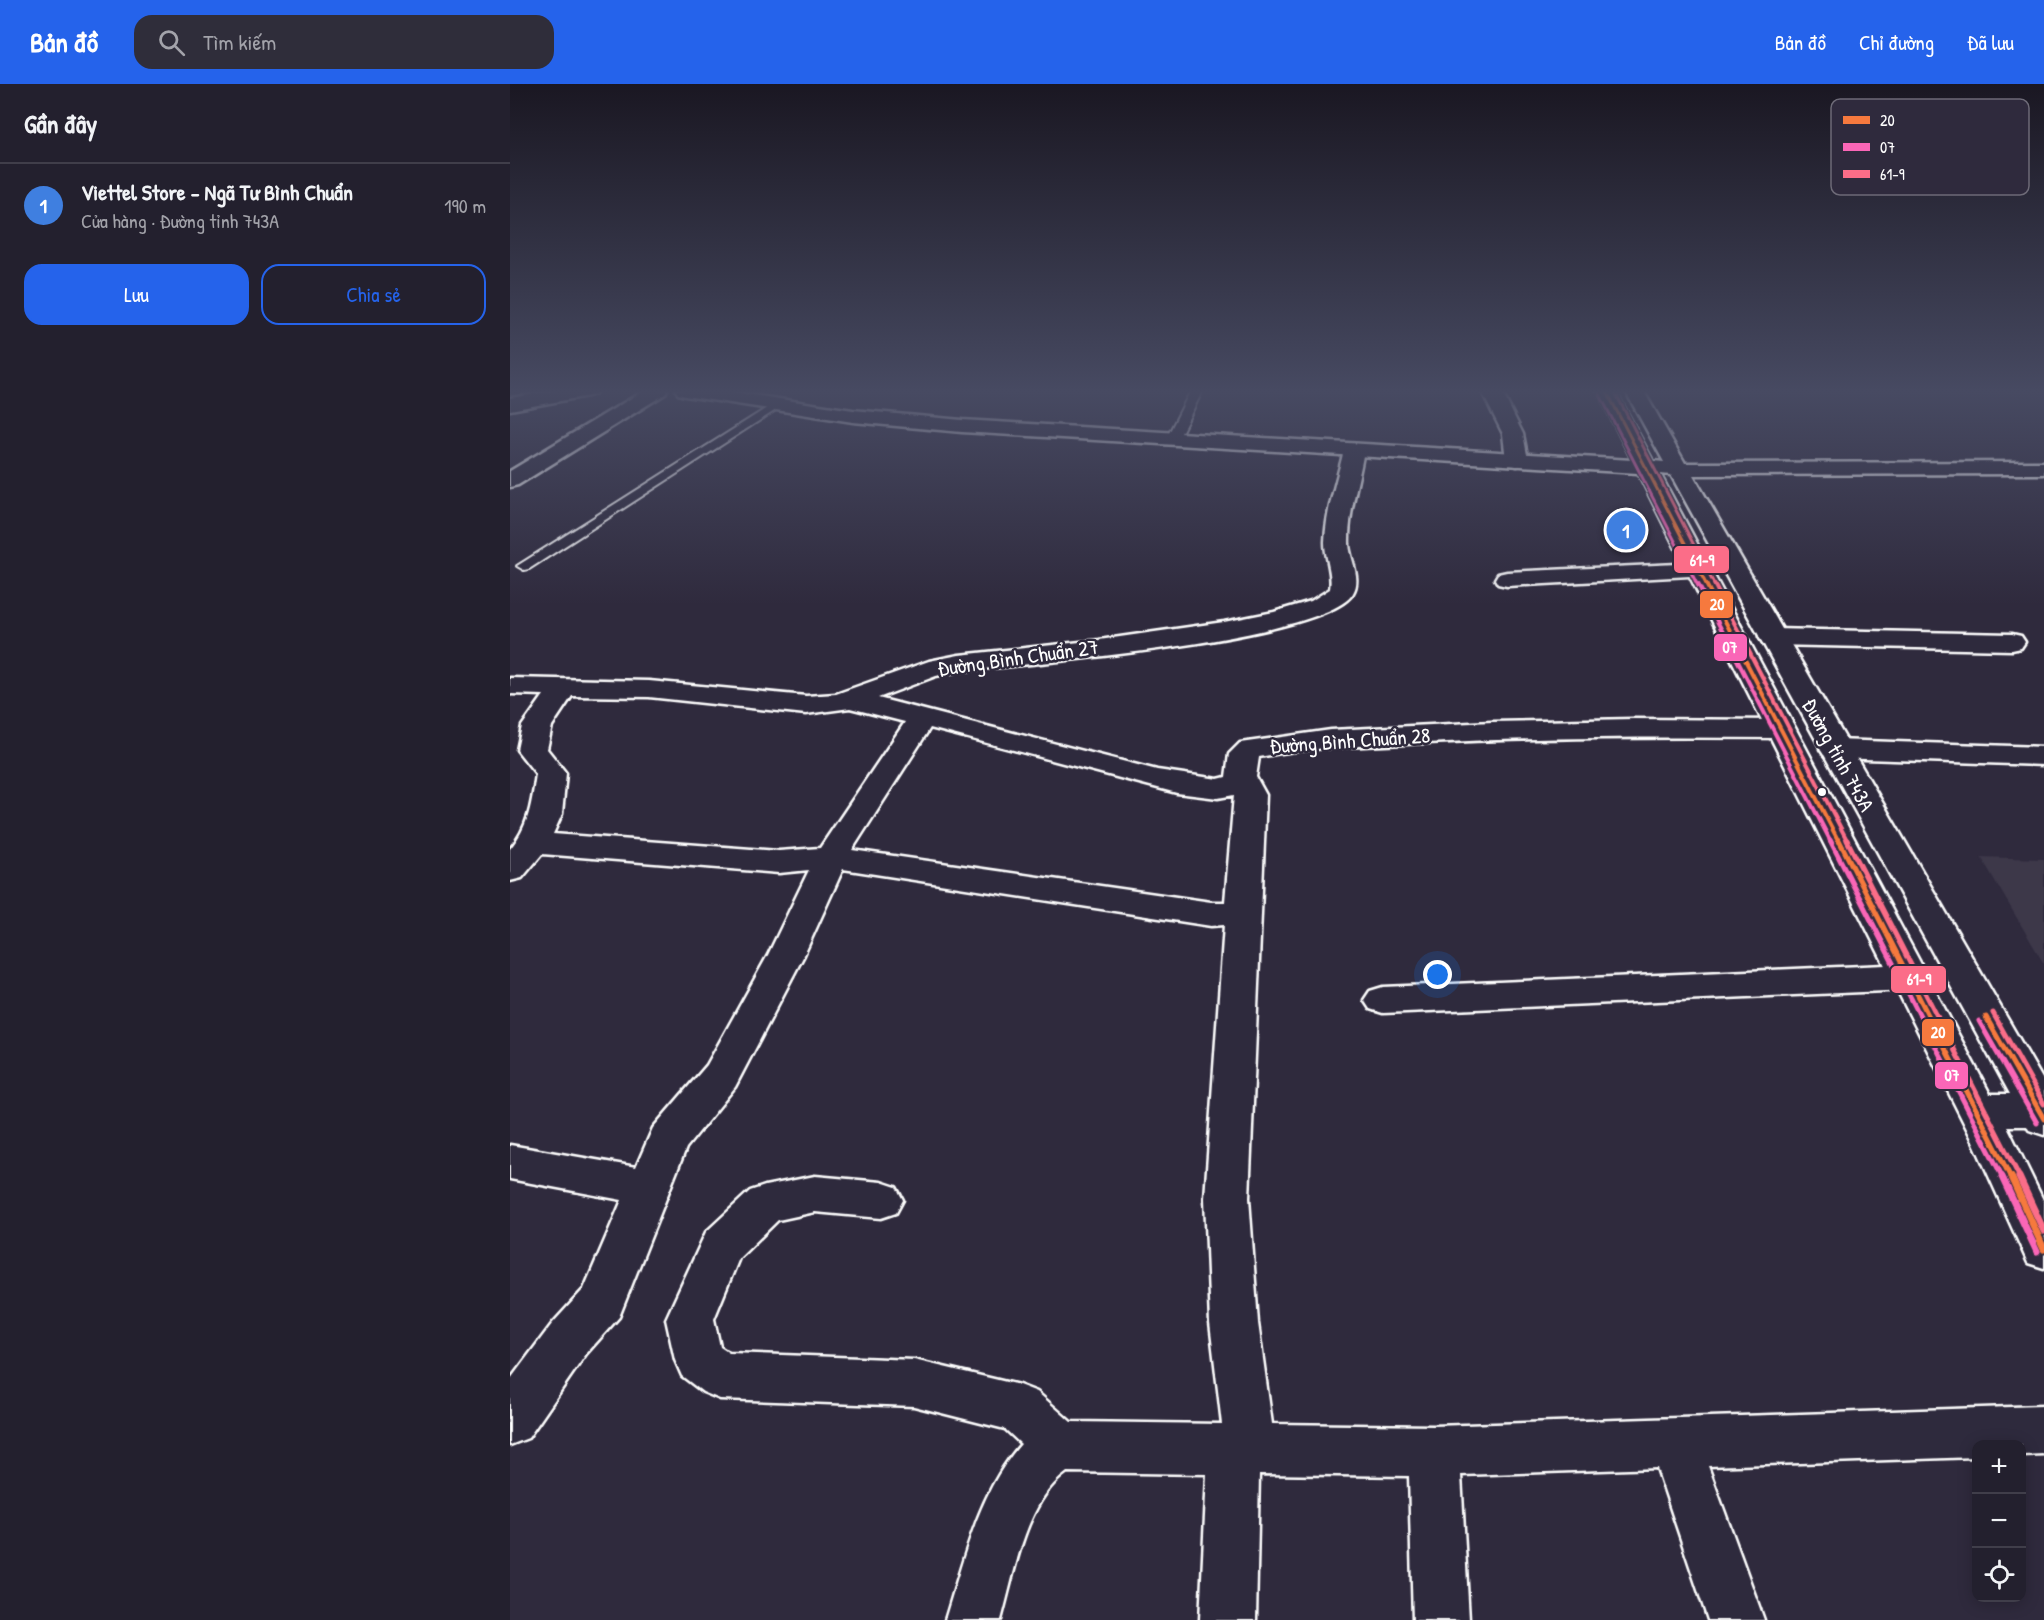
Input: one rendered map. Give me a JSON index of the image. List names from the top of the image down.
{
  "streets": {
    "street": ["Đường Bình Chuẩn 27", "Đường Bình Chuẩn 28", "Đường tỉnh 743A"]
  },
  "crossings": [
    ["Đường Bình Chuẩn 28", "Đường tỉnh 743A"]
  ],
  "lines": ["transit line 20", "transit line 07", "transit line 61-9"],
  "legend": ["20", "07", "61-9"],
  "page": {
    "header": "Bản đồ",
    "search": "Tìm kiếm",
    "nav": ["Bản đồ", "Chỉ đường", "Đã lưu"],
    "heading": "Gần đây",
    "list": [
      {
        "mark": "1",
        "name": "Viettel Store - Ngã Tư Bình Chuẩn",
        "note": "Cửa hàng · Đường tỉnh 743A",
        "value": "190 m"
      }
    ],
    "buttons": ["Lưu", "Chia sẻ"],
    "pins": "1",
    "map_buttons": ["+", "−"]
  }
}
